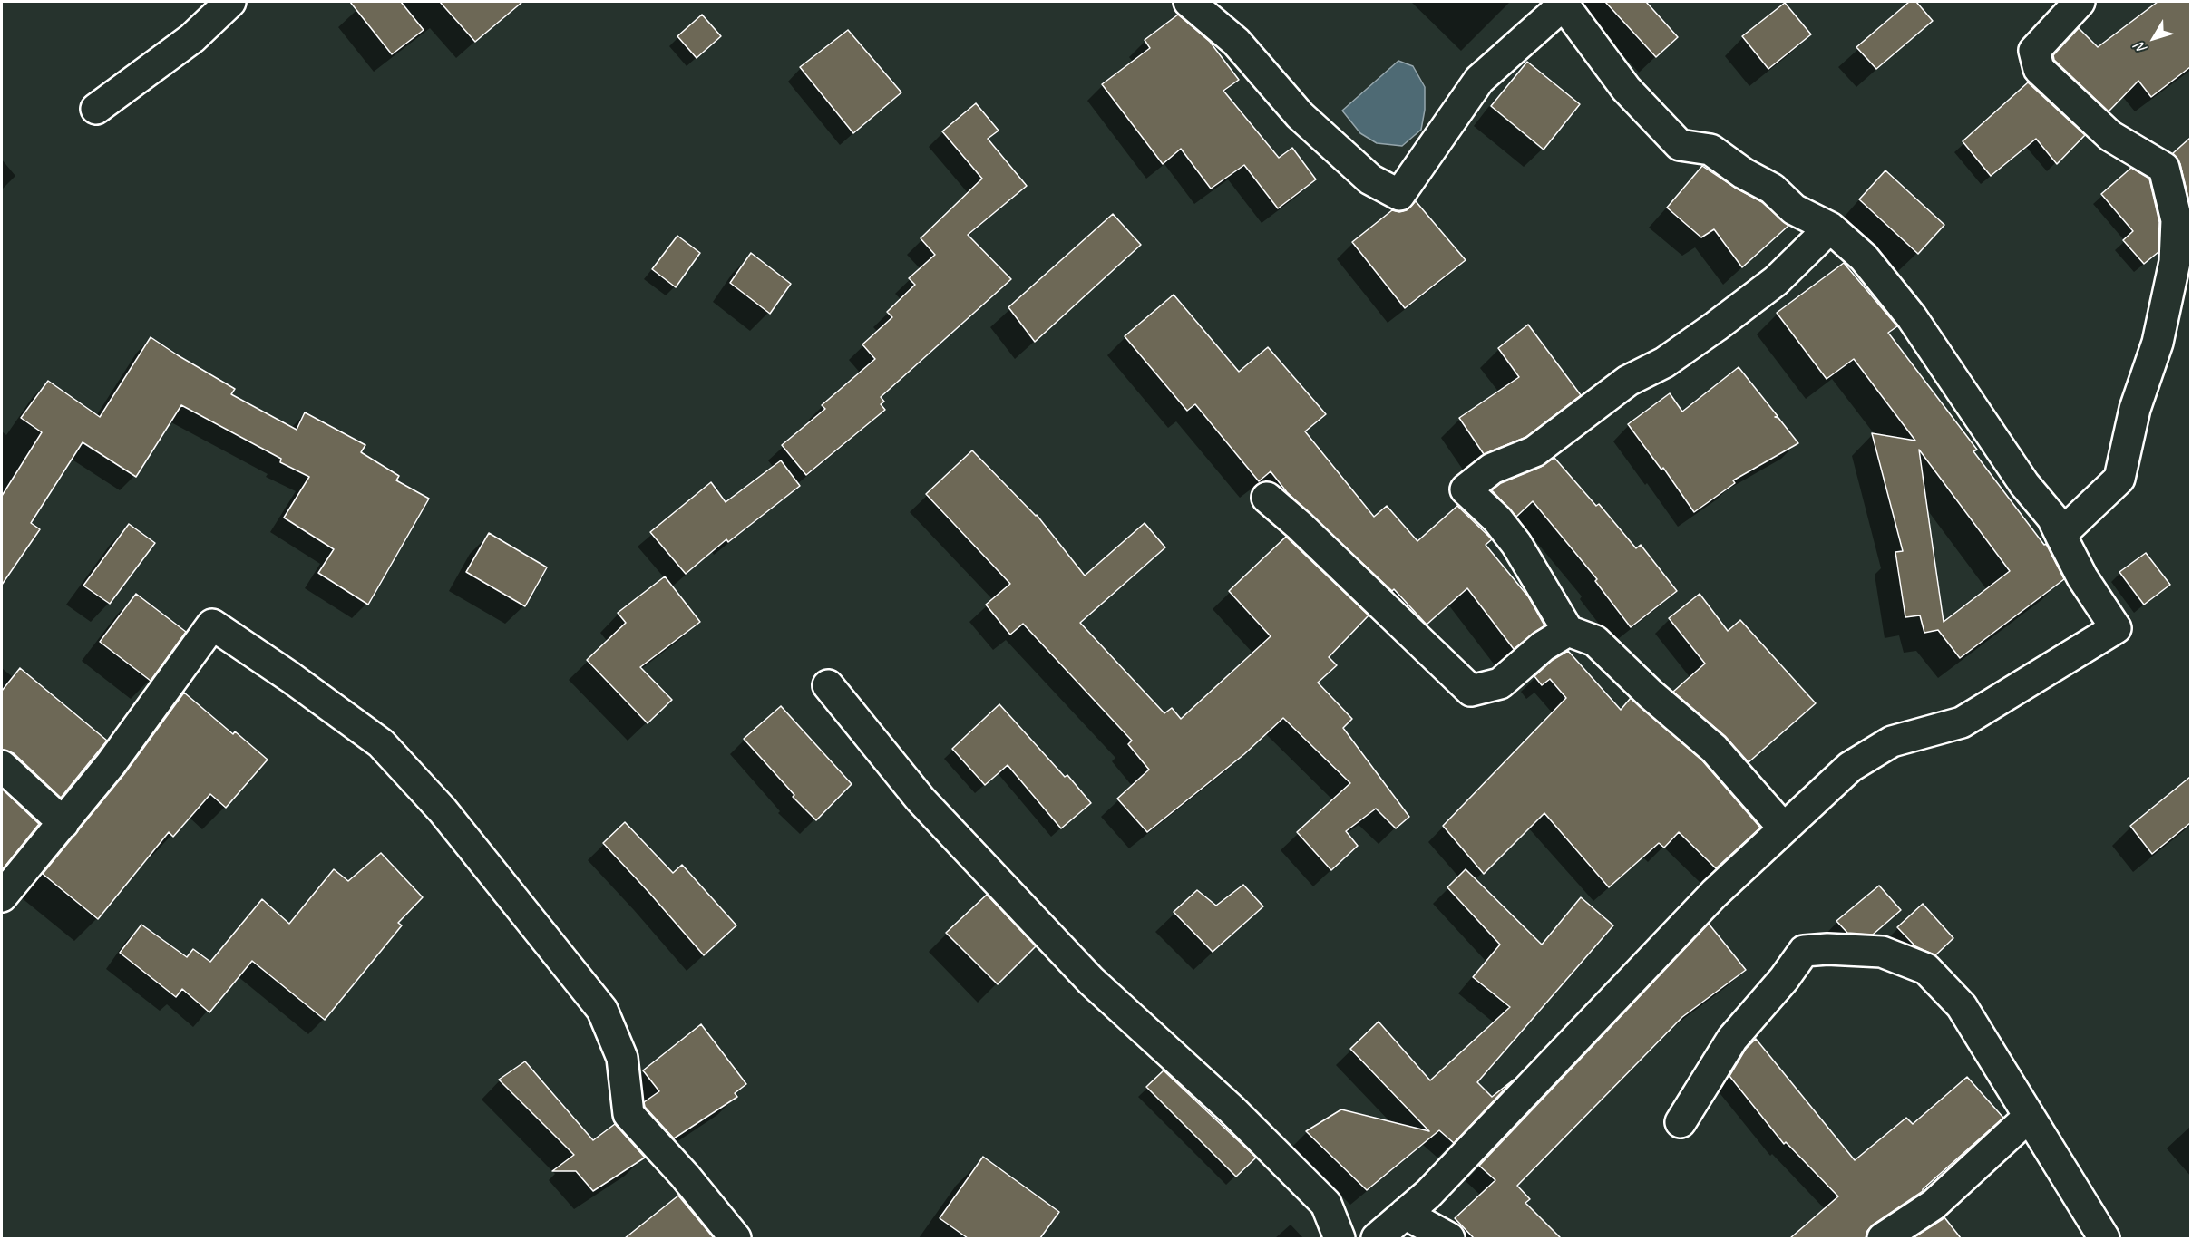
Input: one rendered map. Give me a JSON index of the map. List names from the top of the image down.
{
  "north": "bottom left"
}
